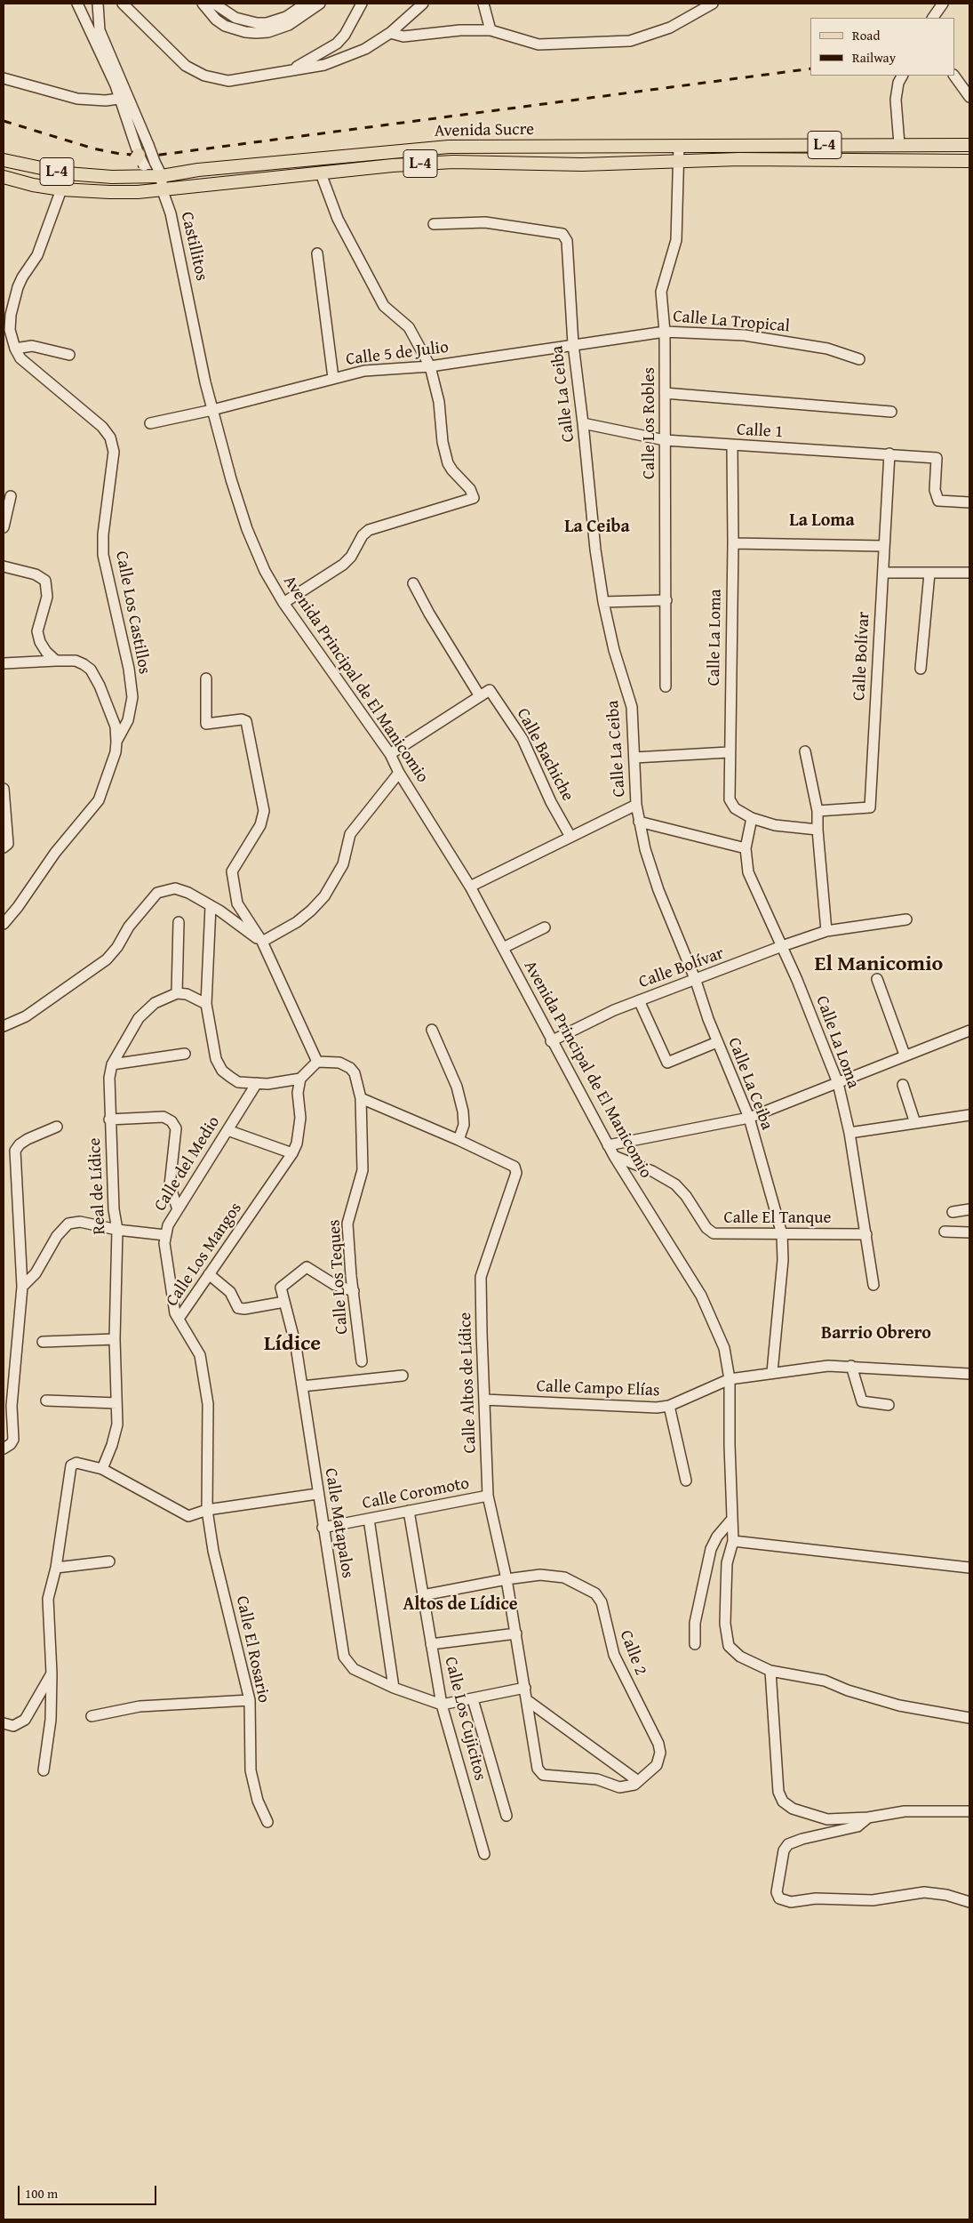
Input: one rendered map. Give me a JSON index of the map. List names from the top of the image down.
{
  "streets": {
    "main road": ["Avenida Sucre", "L-4"],
    "street": [
      "Castillitos",
      "Calle La Tropical",
      "Calle 5 de Julio",
      "Calle La Ceiba",
      "Calle Los Robles",
      "Calle 1",
      "Calle Los Castillos",
      "Calle La Loma",
      "Calle Bolívar",
      "Avenida Principal de El Manicomio",
      "Calle Bachiche",
      "Calle del Medio",
      "Real de Lídice",
      "Calle El Tanque",
      "Calle Los Mangos",
      "Calle Los Teques",
      "Calle Altos de Lídice",
      "Calle Campo Elías",
      "Calle Coromoto",
      "Calle Matapalos",
      "Calle El Rosario",
      "Calle 2",
      "Calle Los Cujicitos"
    ]
  },
  "crossings": [
    ["Avenida Sucre", "Castillitos"],
    ["Avenida Sucre", "Calle Los Robles"],
    ["Avenida Sucre", "Calle Los Castillos"],
    ["Castillitos", "Avenida Principal de El Manicomio"],
    ["Calle La Tropical", "Calle 5 de Julio"],
    ["Calle La Tropical", "Calle La Ceiba"],
    ["Calle La Tropical", "Calle Los Robles"],
    ["Calle 5 de Julio", "Calle La Ceiba"],
    ["Calle 5 de Julio", "Avenida Principal de El Manicomio"],
    ["Calle La Ceiba", "Calle 1"],
    ["Calle La Ceiba", "Calle Bolívar"],
    ["Calle La Ceiba", "Calle El Tanque"],
    ["Calle La Ceiba", "Calle Campo Elías"],
    ["Calle Los Robles", "Calle 1"],
    ["Calle 1", "Calle La Loma"],
    ["Calle 1", "Calle Bolívar"],
    ["Calle La Loma", "Calle Bolívar"],
    ["Calle La Loma", "Calle El Tanque"],
    ["Calle Bolívar", "Avenida Principal de El Manicomio"],
    ["Avenida Principal de El Manicomio", "Calle El Tanque"],
    ["Avenida Principal de El Manicomio", "Calle Campo Elías"],
    ["Calle del Medio", "Calle Los Mangos"],
    ["Calle Los Mangos", "Calle El Rosario"],
    ["Calle Los Teques", "Calle Altos de Lídice"],
    ["Calle Los Teques", "Calle Matapalos"],
    ["Calle Altos de Lídice", "Calle Campo Elías"],
    ["Calle Altos de Lídice", "Calle Coromoto"],
    ["Calle Altos de Lídice", "Calle Matapalos"],
    ["Calle Altos de Lídice", "Calle 2"],
    ["Calle Coromoto", "Calle Matapalos"],
    ["Calle Coromoto", "Calle Los Cujicitos"],
    ["Calle Matapalos", "Calle Los Cujicitos"],
    ["Calle 2", "Calle Los Cujicitos"]
  ],
  "districts": [
    "La Loma",
    "La Ceiba",
    "El Manicomio",
    "Barrio Obrero",
    "Lídice",
    "Altos de Lídice"
  ],
  "legend": ["Road", "Railway"],
  "scale_bar": "100 m"
}
